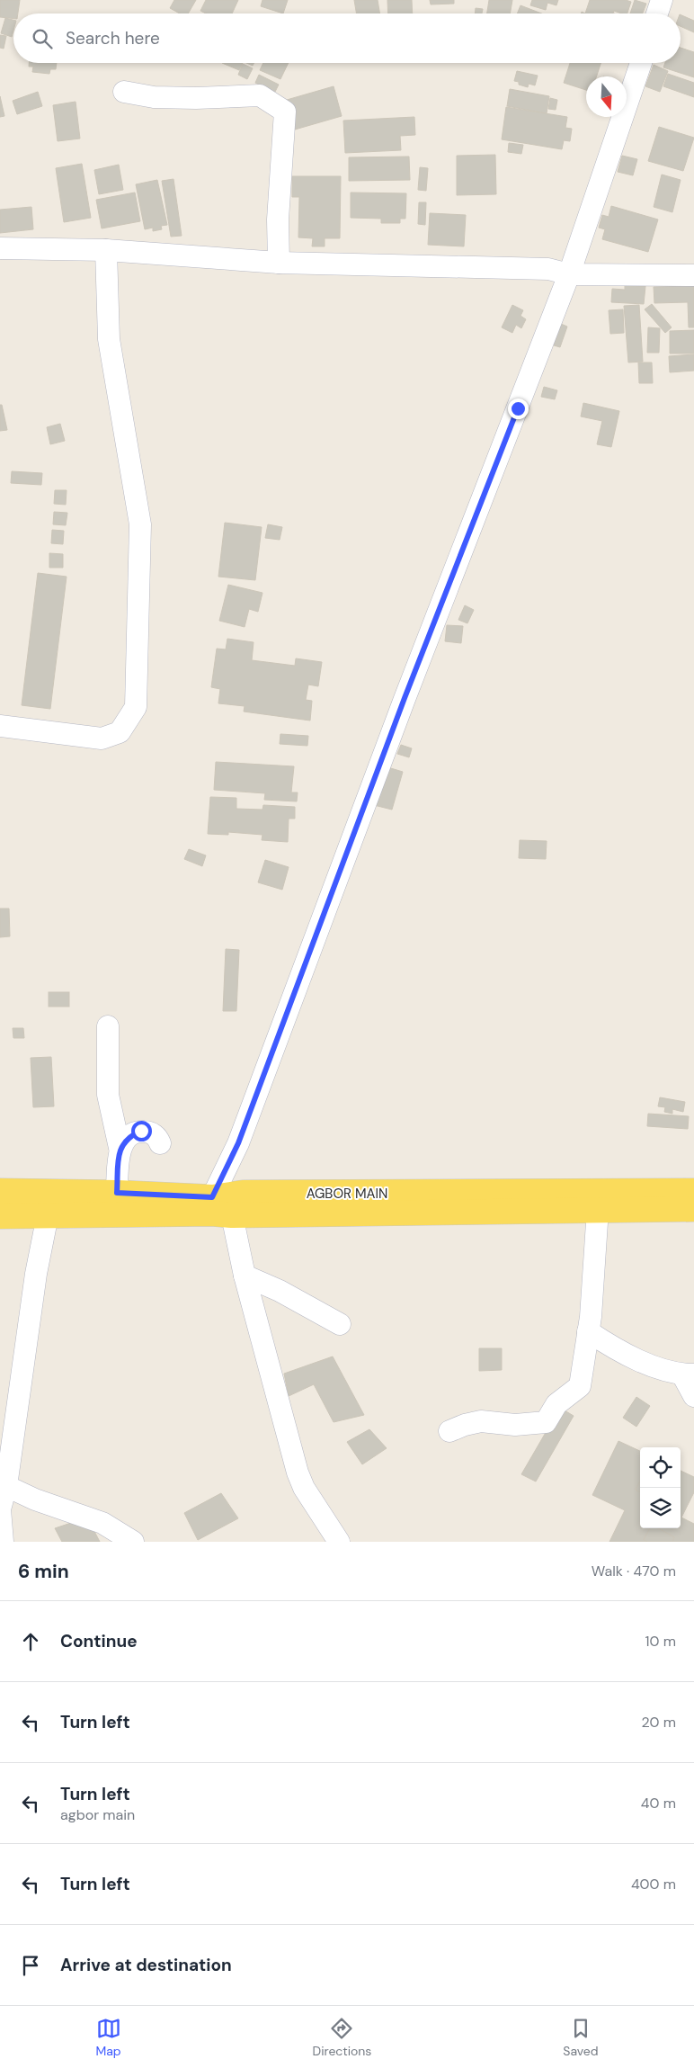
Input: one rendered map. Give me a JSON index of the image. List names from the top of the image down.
{
  "streets": {
    "main road": ["AGBOR MAIN"]
  },
  "north": "bottom",
  "page": {
    "search": "Search here",
    "heading": ["6 min", "Walk · 470 m"],
    "list": [
      ["Continue", "10 m"],
      ["Turn left", "20 m"],
      ["Turn left", "agbor main", "40 m"],
      ["Turn left", "400 m"],
      "Arrive at destination"
    ],
    "nav": ["Map", "Directions", "Saved"]
  }
}
